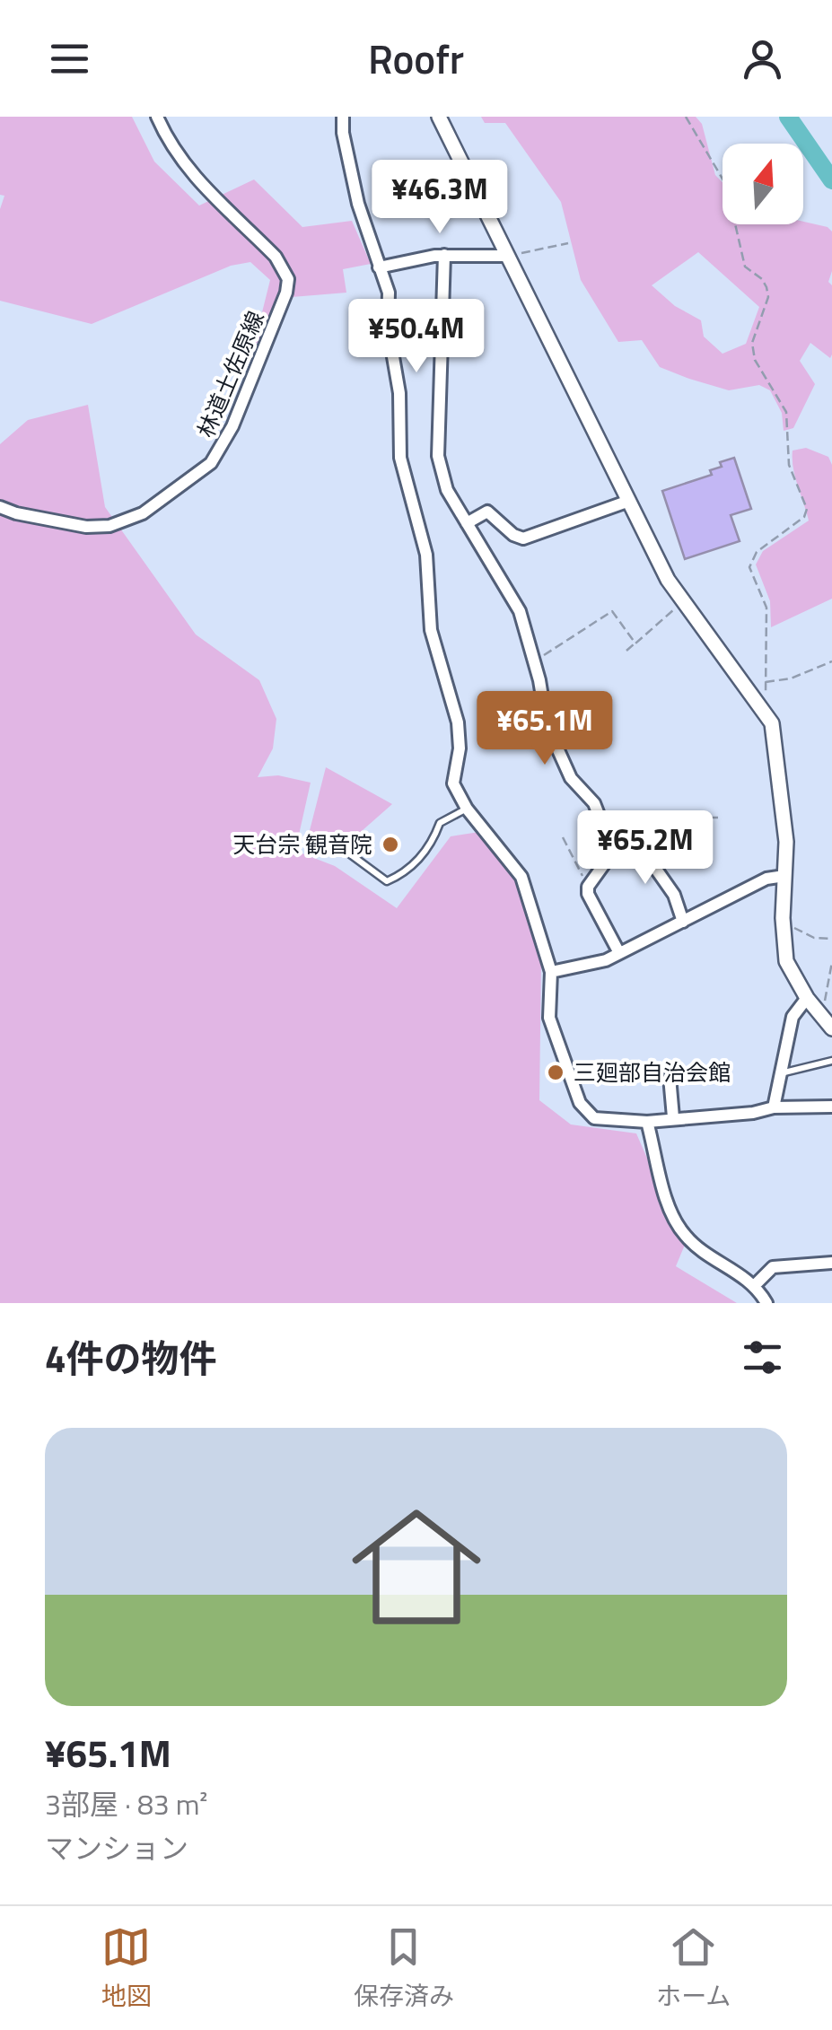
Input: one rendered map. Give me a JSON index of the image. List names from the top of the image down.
{
  "streets": {
    "street": ["林道土佐原線"]
  },
  "places": ["天台宗 観音院", "三廻部自治会館"],
  "north": "top",
  "page": {
    "header": "Roofr",
    "price": [
      "¥46.3M",
      "¥50.4M",
      "¥65.1M",
      "¥65.2M"
    ],
    "heading": "4件の物件",
    "list": [
      {
        "name": "¥65.1M",
        "note": "3部屋 · 83 m² · マンション"
      }
    ],
    "tabs": ["地図", "保存済み", "ホーム"]
  }
}
